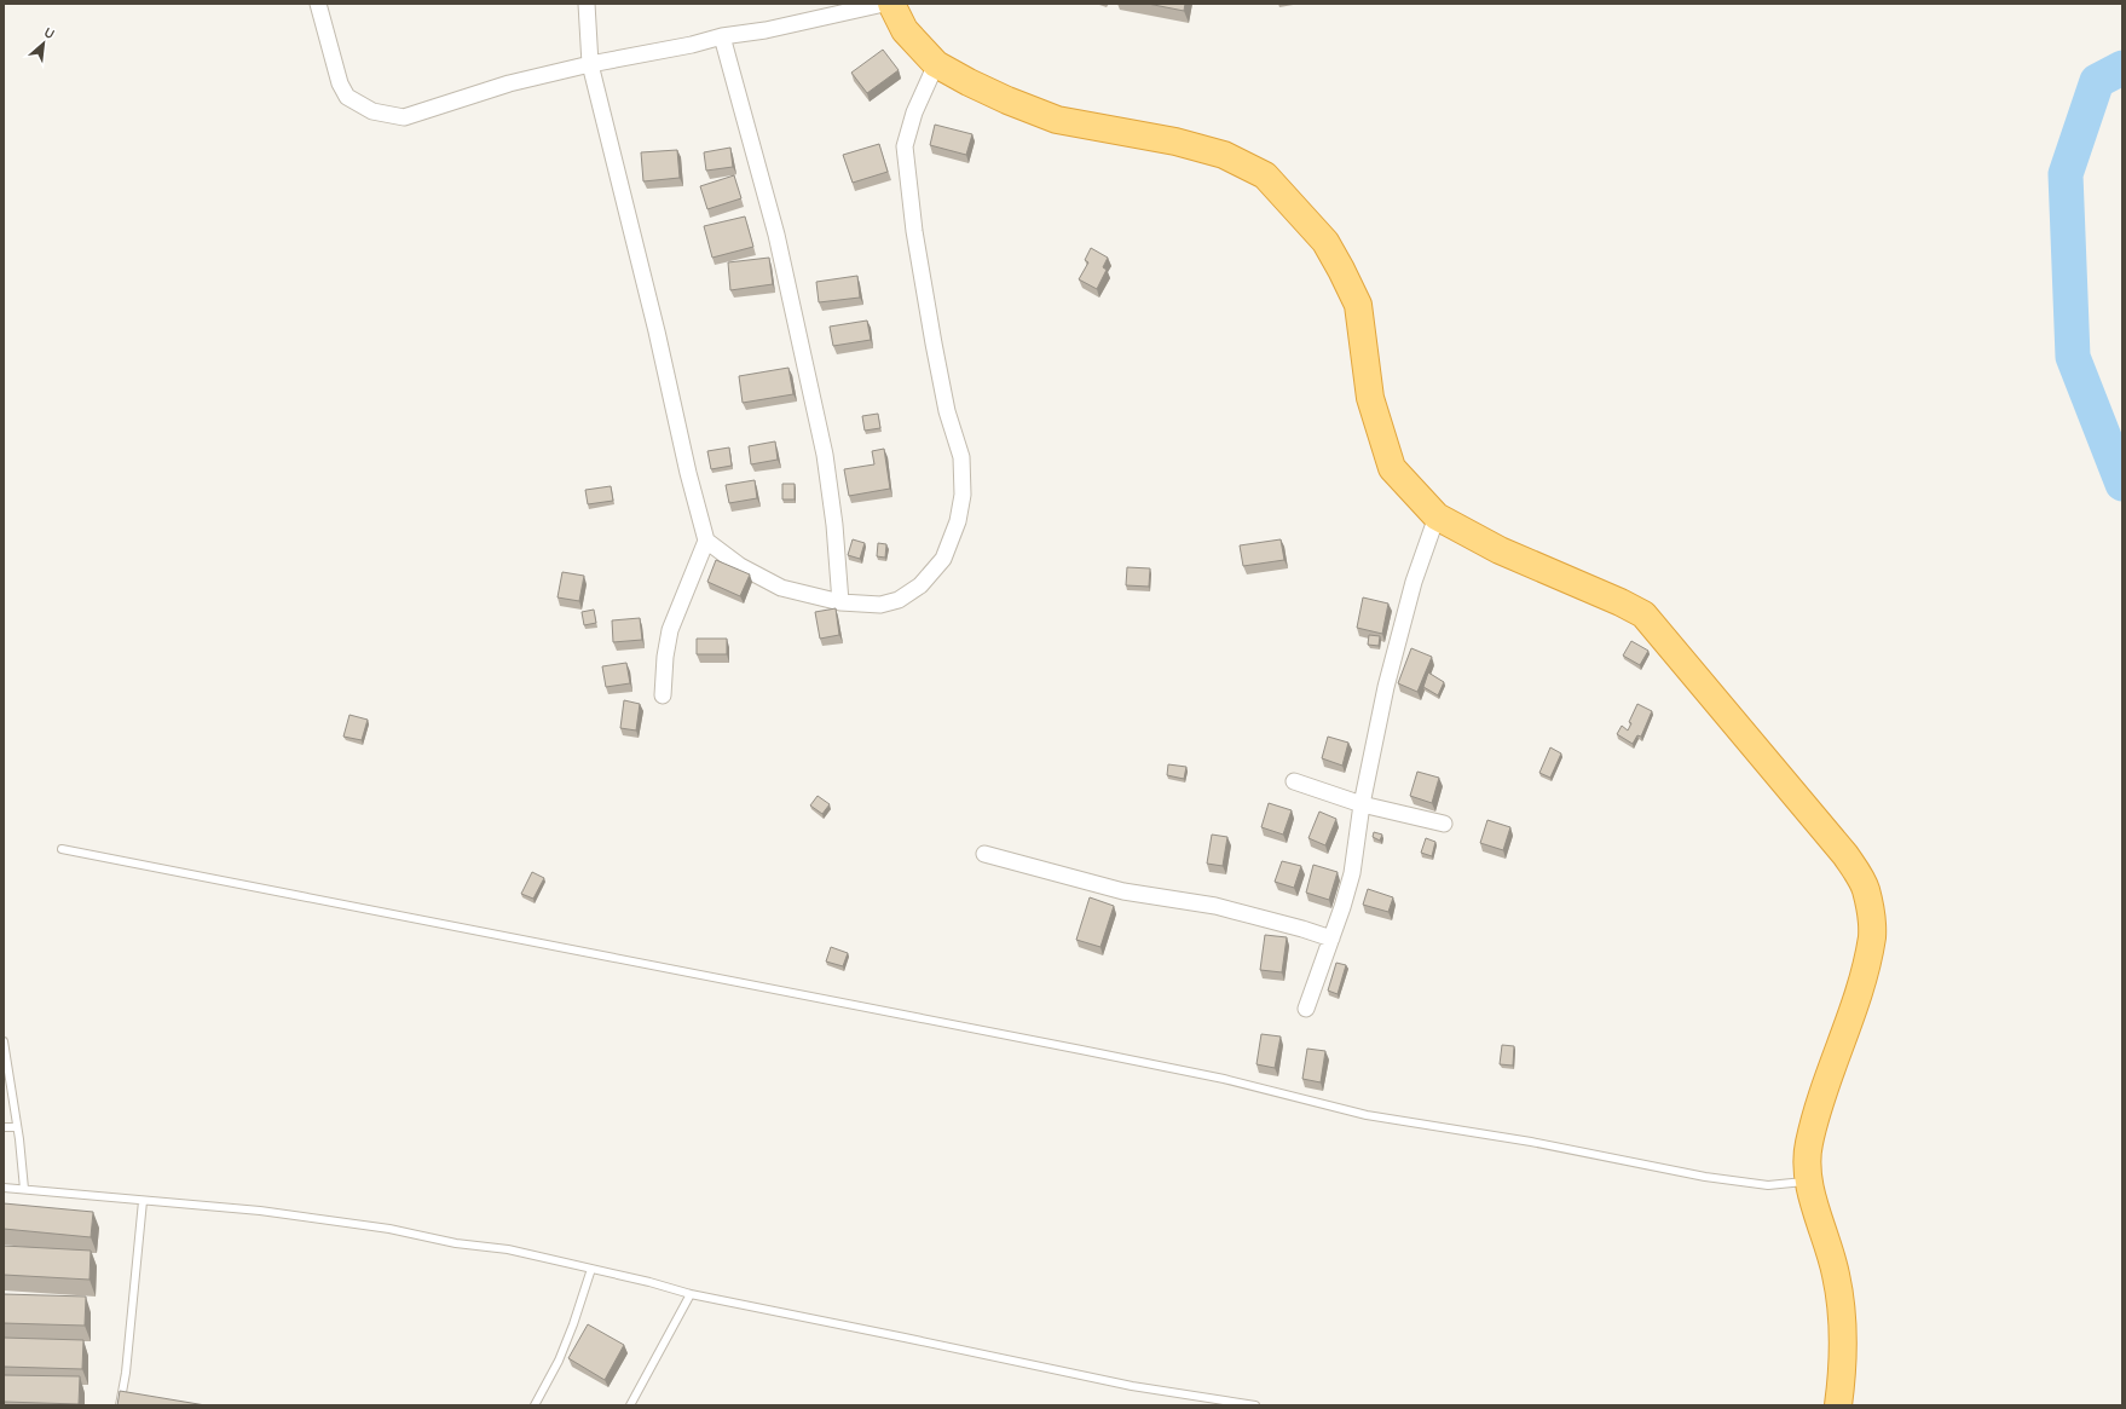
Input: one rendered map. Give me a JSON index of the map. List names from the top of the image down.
{
  "north": "top right"
}
